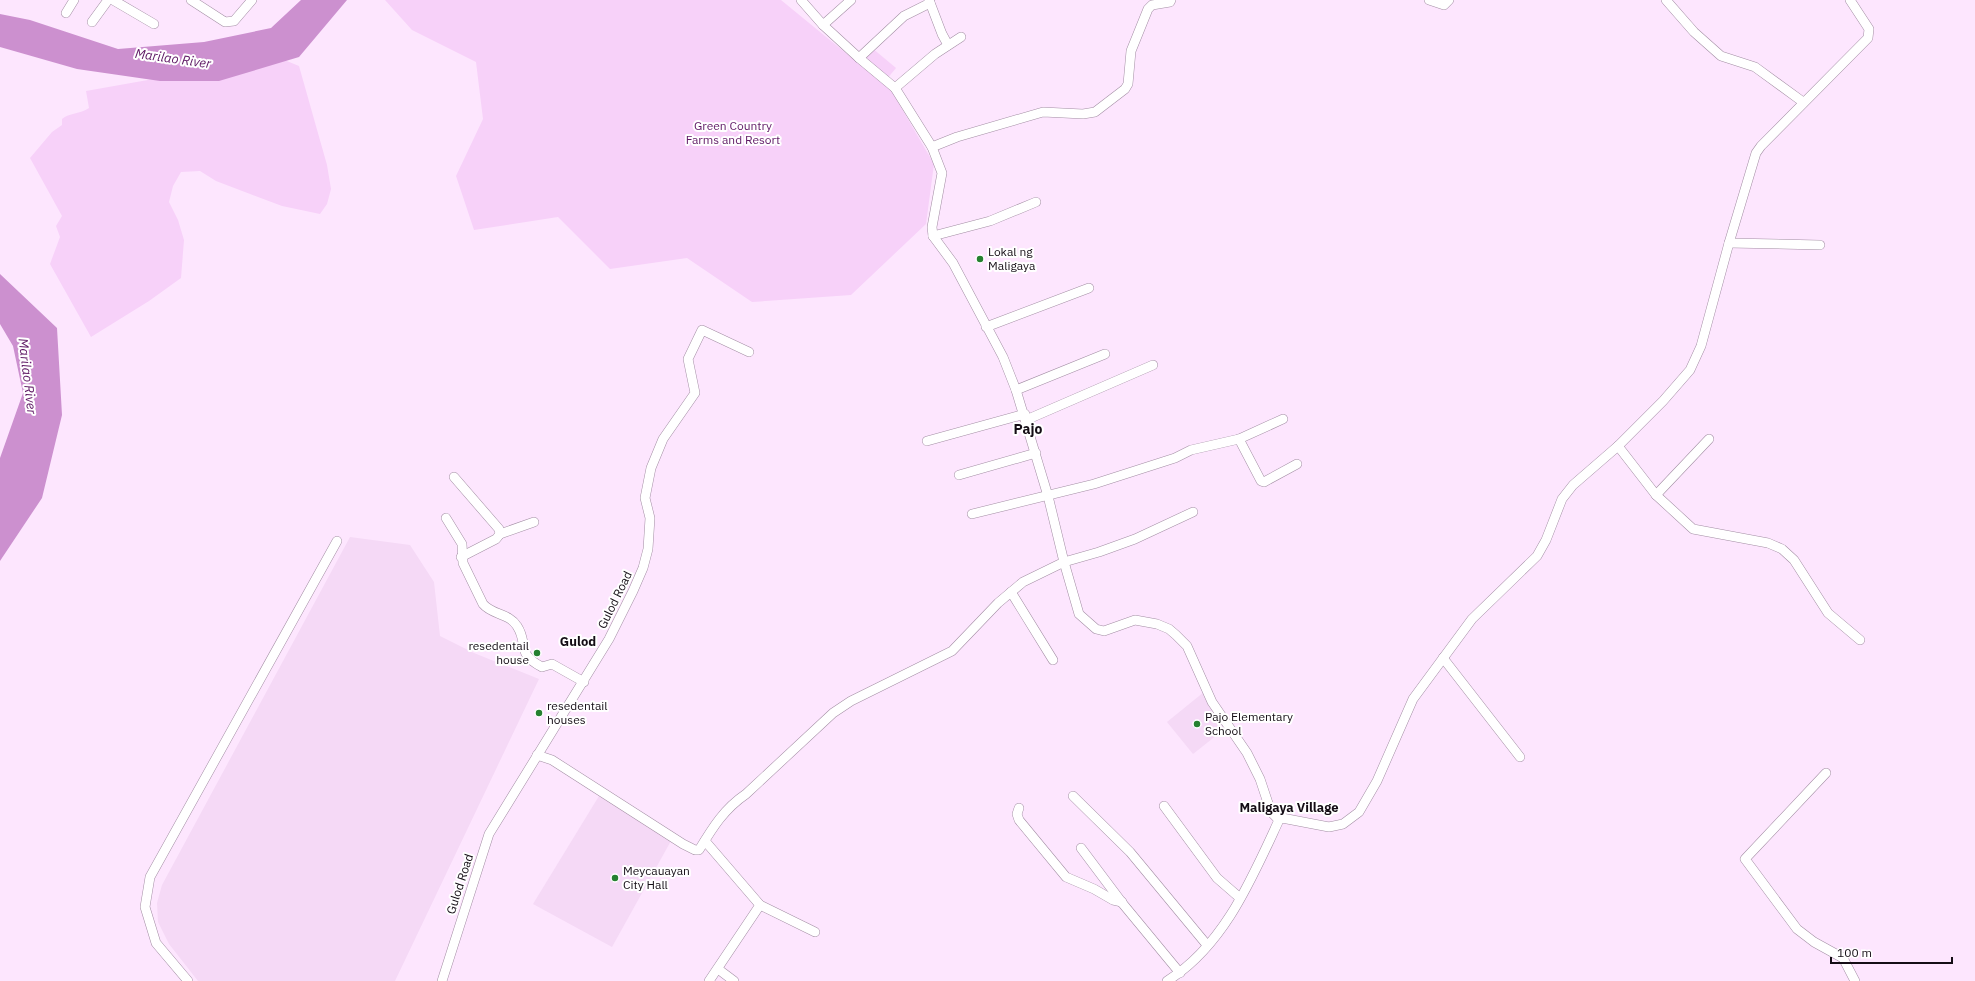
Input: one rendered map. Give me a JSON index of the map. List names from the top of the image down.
{
  "streets": {
    "street": ["Gulod Road"]
  },
  "districts": ["Pajo", "Gulod", "Maligaya Village"],
  "water": ["Marilao River"],
  "parks": ["Green Country Farms and Resort"],
  "places": [
    "Lokal ng Maligaya",
    "resedentail house",
    "resedentail houses",
    "Pajo Elementary School",
    "Meycauayan City Hall"
  ],
  "scale_bar": "100 m"
}
